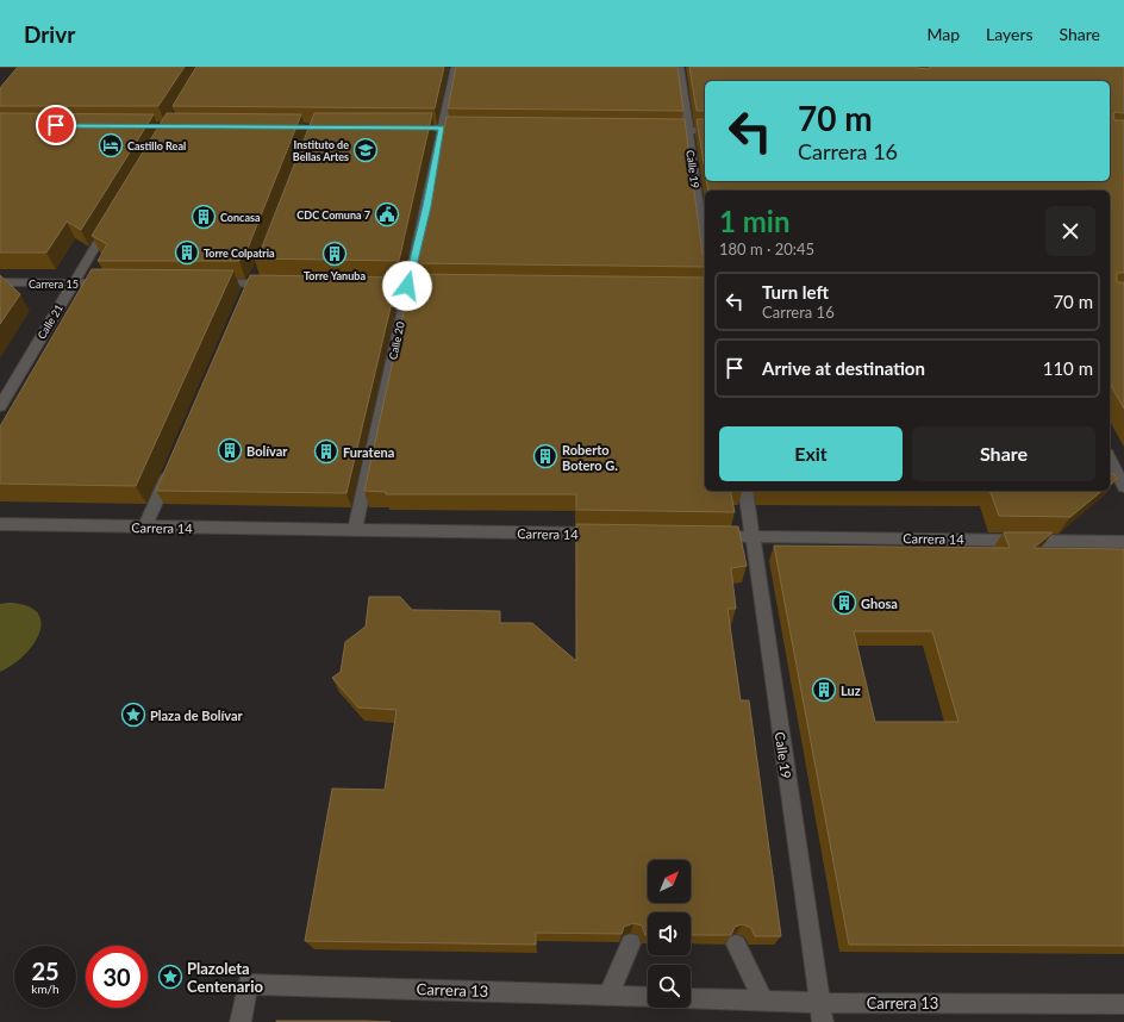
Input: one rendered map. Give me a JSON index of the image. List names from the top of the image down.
{
  "streets": {
    "street": [
      "Calle 19",
      "Carrera 15",
      "Calle 21",
      "Calle 20",
      "Carrera 14",
      "Carrera 13"
    ]
  },
  "crossings": [
    ["Calle 19", "Carrera 14"],
    ["Calle 19", "Carrera 13"],
    ["Carrera 15", "Calle 21"],
    ["Calle 20", "Carrera 14"]
  ],
  "places": {
    "hotel": ["Castillo Real"],
    "school or university": ["Instituto de Bellas Artes"],
    "public building": ["CDC Comuna 7"],
    "building": [
      "Concasa",
      "Torre Colpatria",
      "Torre Yanuba",
      "Bolívar",
      "Furatena",
      "Roberto Botero G.",
      "Ghosa",
      "Luz"
    ],
    "place": ["Plaza de Bolívar", "Plazoleta Centenario"]
  },
  "north": "top right",
  "page": {
    "header": "Drivr",
    "nav": ["Map", "Layers", "Share"],
    "turn": ["70 m", "Carrera 16"],
    "heading": ["1 min", "180 m · 20:45"],
    "list": [
      {
        "name": "Turn left",
        "note": "Carrera 16",
        "value": "70 m"
      },
      {
        "name": "Arrive at destination",
        "value": "110 m"
      }
    ],
    "buttons": ["Exit", "Share"],
    "speed": "25 km/h",
    "limit": "30"
  }
}
